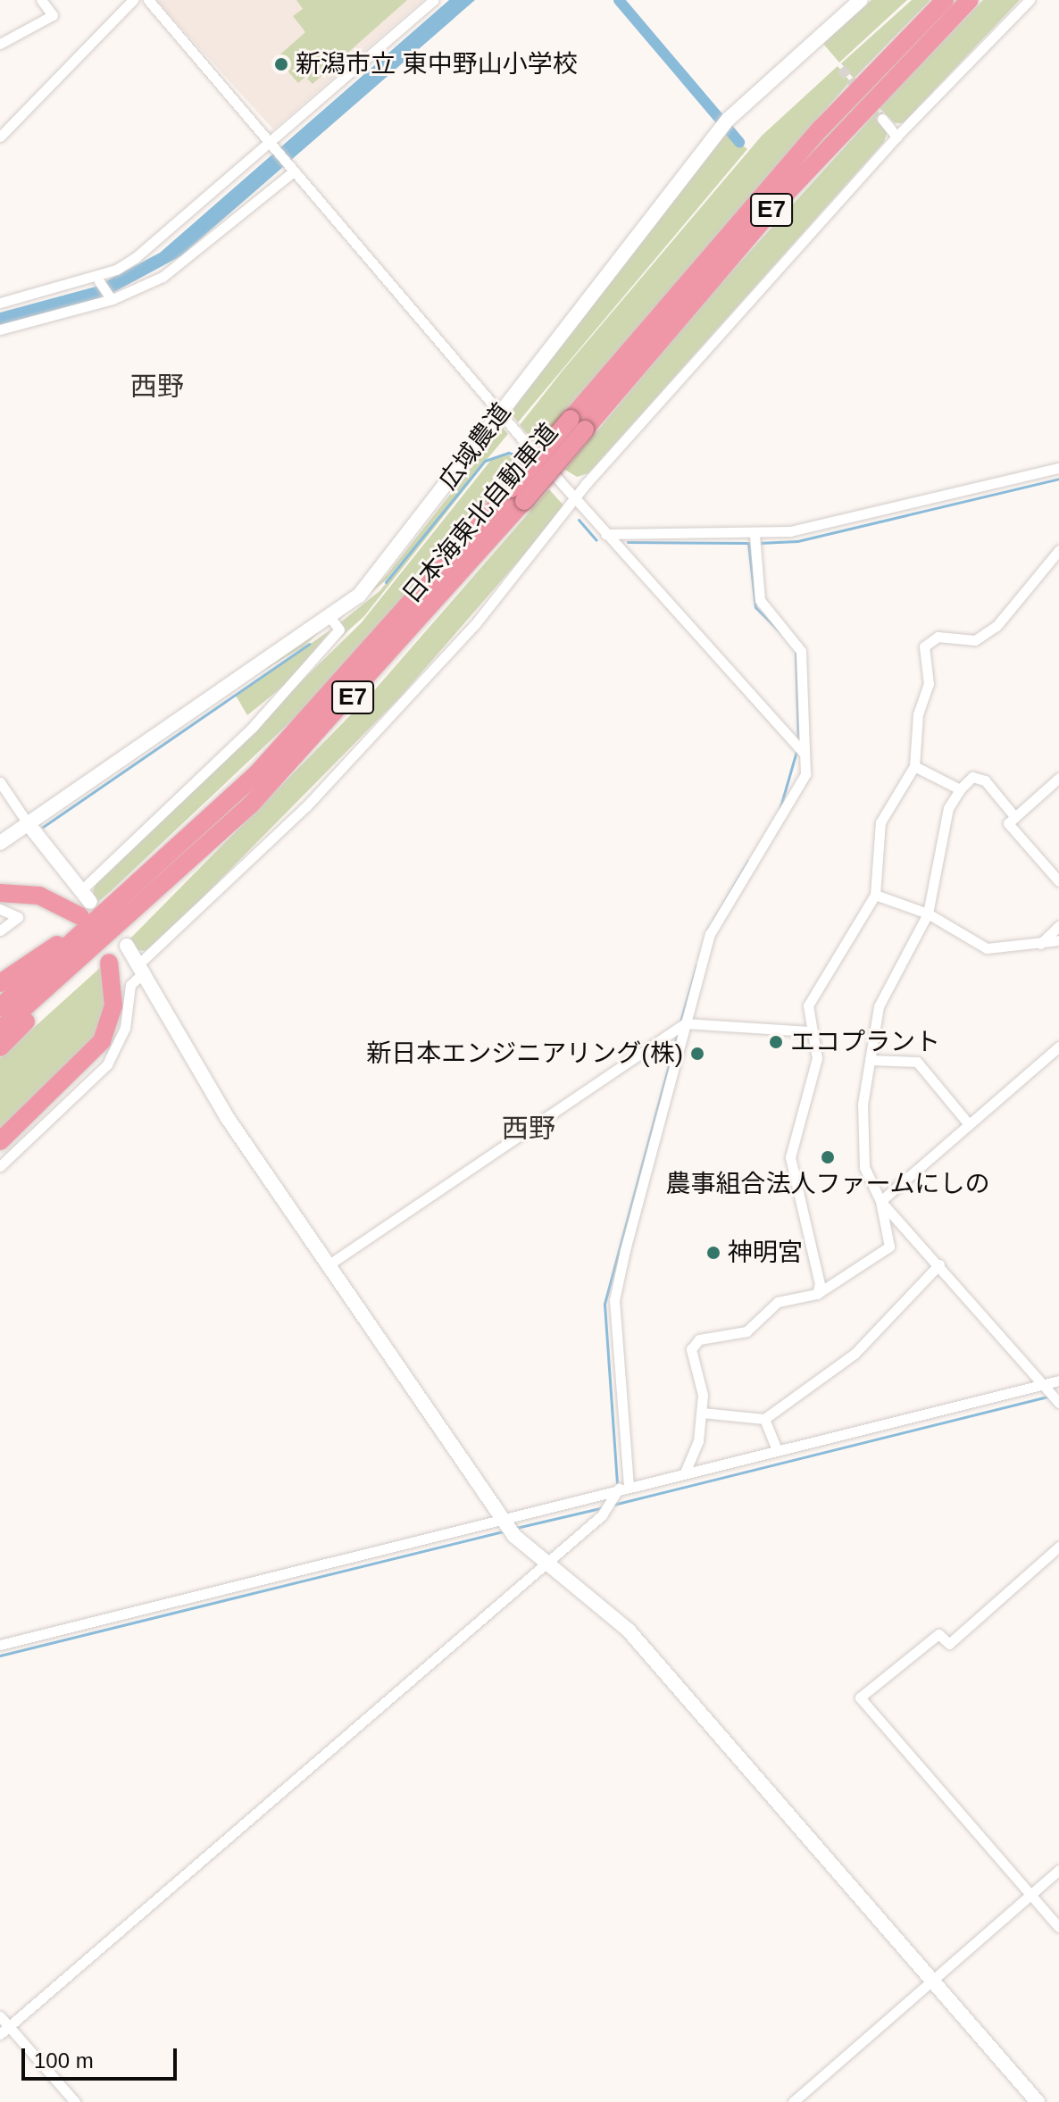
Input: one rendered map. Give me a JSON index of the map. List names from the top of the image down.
{
  "streets": {
    "highway": ["E7", "日本海東北自動車道"],
    "street": ["広域農道"]
  },
  "districts": ["西野", "西野"],
  "places": [
    "新潟市立 東中野山小学校",
    "エコプラント",
    "新日本エンジニアリング(株)",
    "農事組合法人ファームにしの",
    "神明宮"
  ],
  "scale_bar": "100 m"
}
